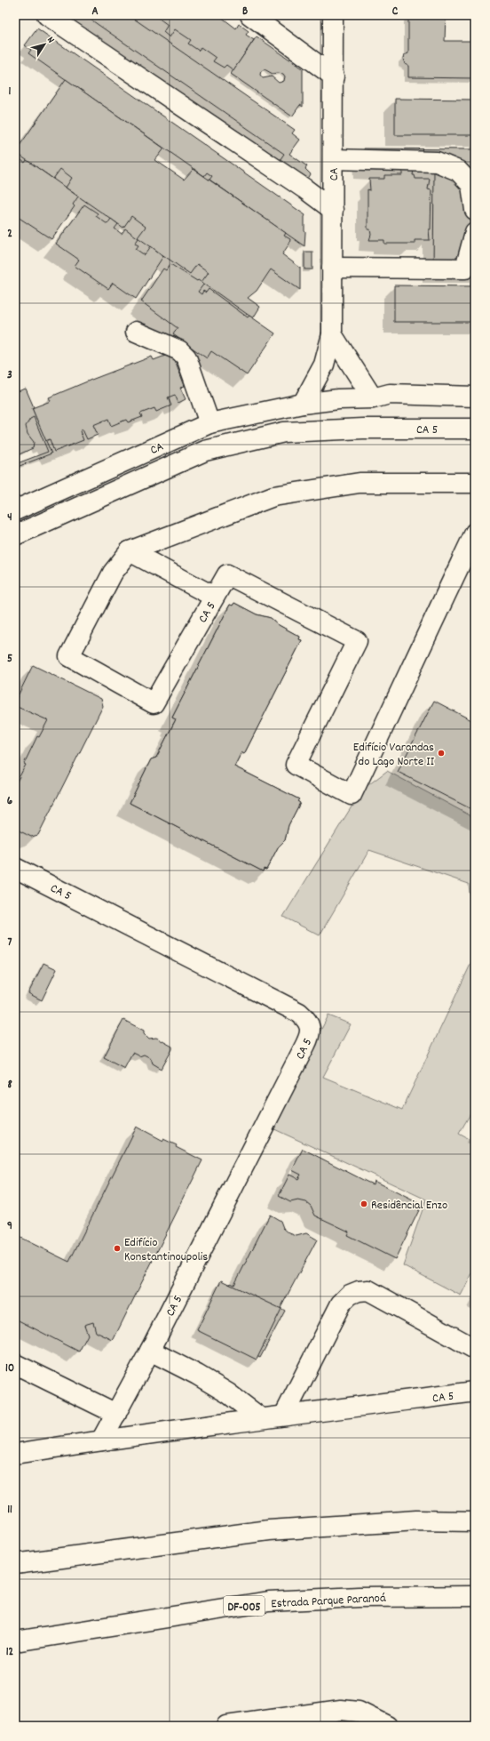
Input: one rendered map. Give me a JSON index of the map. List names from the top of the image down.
{
  "streets": {
    "street": [
      "CA",
      "CA 5",
      "Estrada Parque Paranoá",
      "DF-005"
    ]
  },
  "places": ["Edifício Varandas do Lago Norte II", "Residêncial Enzo", "Edifício Konstantinoupolis"],
  "north": "top right",
  "grid": {
    "columns": ["A", "B", "C"],
    "rows": [
      "1",
      "2",
      "3",
      "4",
      "5",
      "6",
      "7",
      "8",
      "9",
      "10",
      "11",
      "12"
    ]
  }
}
